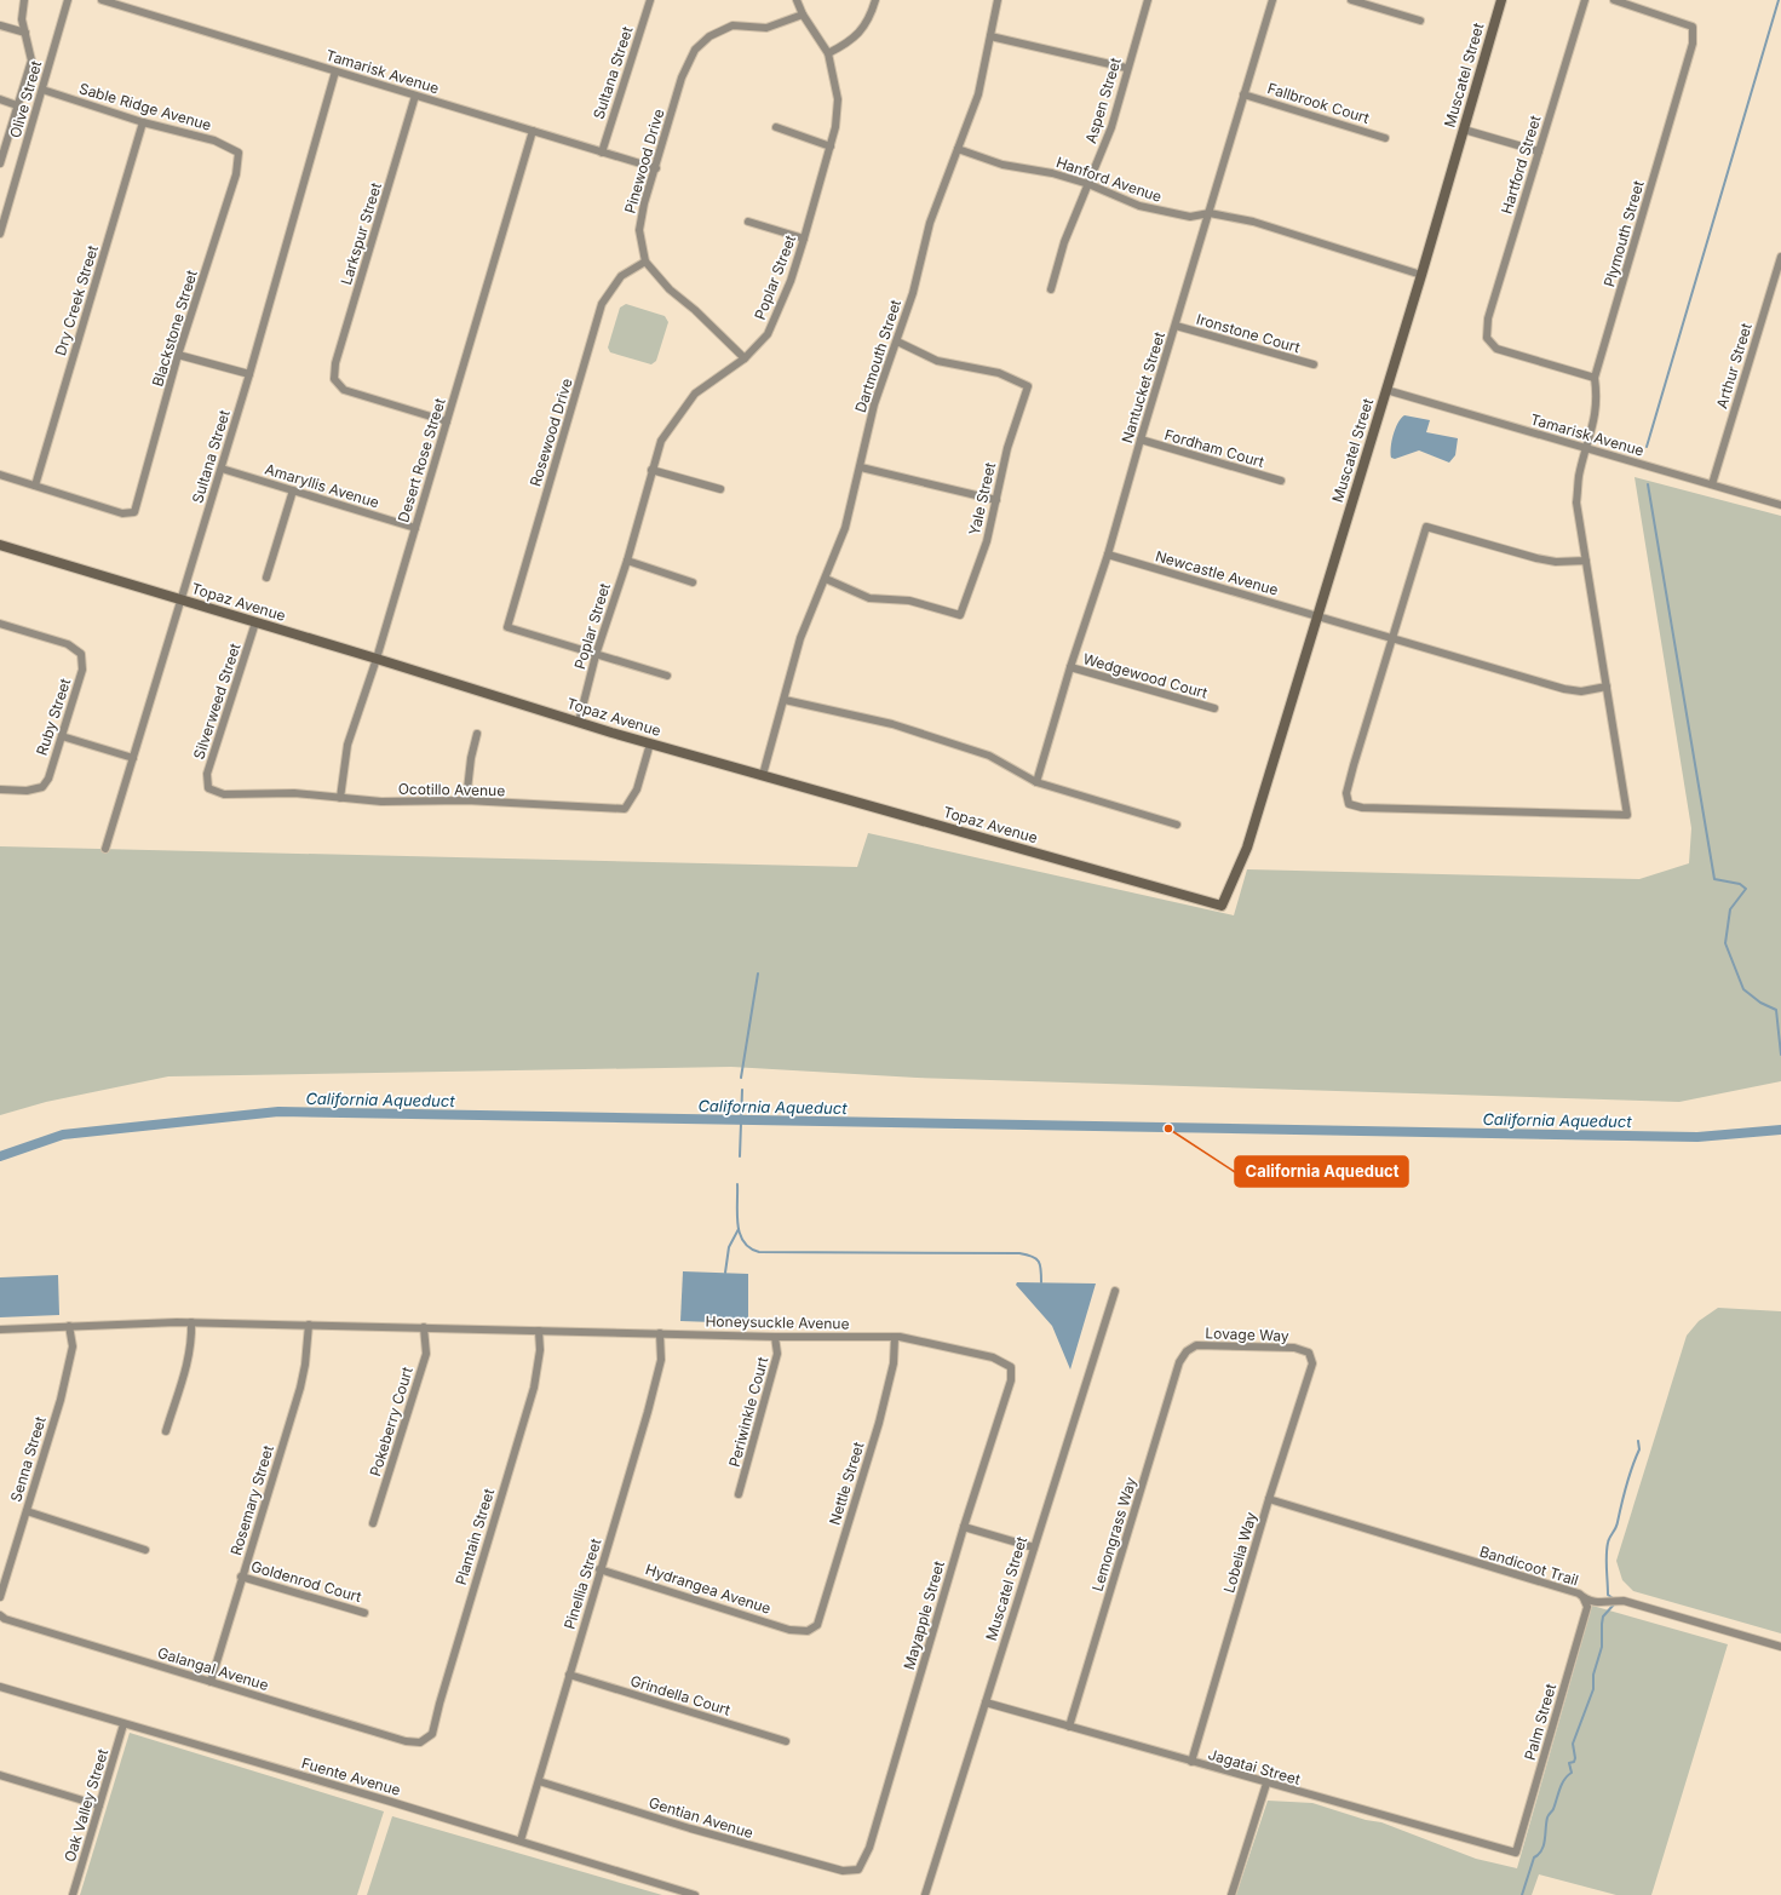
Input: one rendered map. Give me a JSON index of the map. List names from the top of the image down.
{
  "streets": {
    "street": [
      "Tamarisk Avenue",
      "Sultana Street",
      "Muscatel Street",
      "Olive Street",
      "Aspen Street",
      "Fallbrook Court",
      "Sable Ridge Avenue",
      "Pinewood Drive",
      "Hartford Street",
      "Hanford Avenue",
      "Larkspur Street",
      "Plymouth Street",
      "Poplar Street",
      "Dry Creek Street",
      "Blackstone Street",
      "Ironstone Court",
      "Dartmouth Street",
      "Arthur Street",
      "Nantucket Street",
      "Rosewood Drive",
      "Fordham Court",
      "Desert Rose Street",
      "Amaryllis Avenue",
      "Yale Street",
      "Newcastle Avenue",
      "Topaz Avenue",
      "Wedgewood Court",
      "Silverweed Street",
      "Ruby Street",
      "Ocotillo Avenue",
      "Honeysuckle Avenue",
      "Lovage Way",
      "Periwinkle Court",
      "Pokeberry Court",
      "Senna Street",
      "Nettle Street",
      "Rosemary Street",
      "Lemongrass Way",
      "Plantain Street",
      "Lobelia Way",
      "Bandicoot Trail",
      "Goldenrod Court",
      "Pinellia Street",
      "Hydrangea Avenue",
      "Mayapple Street",
      "Galangal Avenue",
      "Grindella Court",
      "Palm Street",
      "Jagatai Street",
      "Fuente Avenue",
      "Oak Valley Street",
      "Gentian Avenue"
    ]
  },
  "crossings": [
    ["Tamarisk Avenue", "Sultana Street"],
    ["Tamarisk Avenue", "Muscatel Street"],
    ["Tamarisk Avenue", "Pinewood Drive"],
    ["Tamarisk Avenue", "Larkspur Street"],
    ["Tamarisk Avenue", "Plymouth Street"],
    ["Tamarisk Avenue", "Arthur Street"],
    ["Tamarisk Avenue", "Desert Rose Street"],
    ["Sultana Street", "Amaryllis Avenue"],
    ["Sultana Street", "Topaz Avenue"],
    ["Muscatel Street", "Hanford Avenue"],
    ["Muscatel Street", "Newcastle Avenue"],
    ["Muscatel Street", "Topaz Avenue"],
    ["Muscatel Street", "Jagatai Street"],
    ["Olive Street", "Sable Ridge Avenue"],
    ["Aspen Street", "Hanford Avenue"],
    ["Fallbrook Court", "Nantucket Street"],
    ["Sable Ridge Avenue", "Dry Creek Street"],
    ["Sable Ridge Avenue", "Blackstone Street"],
    ["Pinewood Drive", "Poplar Street"],
    ["Pinewood Drive", "Rosewood Drive"],
    ["Hartford Street", "Plymouth Street"],
    ["Hanford Avenue", "Dartmouth Street"],
    ["Hanford Avenue", "Nantucket Street"],
    ["Larkspur Street", "Desert Rose Street"],
    ["Plymouth Street", "Newcastle Avenue"],
    ["Poplar Street", "Rosewood Drive"],
    ["Poplar Street", "Topaz Avenue"],
    ["Dry Creek Street", "Blackstone Street"],
    ["Ironstone Court", "Nantucket Street"],
    ["Dartmouth Street", "Yale Street"],
    ["Dartmouth Street", "Topaz Avenue"],
    ["Nantucket Street", "Fordham Court"],
    ["Nantucket Street", "Newcastle Avenue"],
    ["Nantucket Street", "Wedgewood Court"],
    ["Desert Rose Street", "Amaryllis Avenue"],
    ["Desert Rose Street", "Topaz Avenue"],
    ["Desert Rose Street", "Ocotillo Avenue"],
    ["Topaz Avenue", "Silverweed Street"],
    ["Topaz Avenue", "Ocotillo Avenue"],
    ["Silverweed Street", "Ocotillo Avenue"],
    ["Honeysuckle Avenue", "Periwinkle Court"],
    ["Honeysuckle Avenue", "Pokeberry Court"],
    ["Honeysuckle Avenue", "Senna Street"],
    ["Honeysuckle Avenue", "Nettle Street"],
    ["Honeysuckle Avenue", "Rosemary Street"],
    ["Honeysuckle Avenue", "Plantain Street"],
    ["Honeysuckle Avenue", "Pinellia Street"],
    ["Honeysuckle Avenue", "Mayapple Street"],
    ["Lovage Way", "Lemongrass Way"],
    ["Lovage Way", "Lobelia Way"],
    ["Nettle Street", "Hydrangea Avenue"],
    ["Rosemary Street", "Goldenrod Court"],
    ["Rosemary Street", "Galangal Avenue"],
    ["Lemongrass Way", "Jagatai Street"],
    ["Plantain Street", "Galangal Avenue"],
    ["Lobelia Way", "Bandicoot Trail"],
    ["Lobelia Way", "Jagatai Street"],
    ["Bandicoot Trail", "Palm Street"],
    ["Pinellia Street", "Hydrangea Avenue"],
    ["Pinellia Street", "Grindella Court"],
    ["Pinellia Street", "Fuente Avenue"],
    ["Pinellia Street", "Gentian Avenue"],
    ["Mayapple Street", "Gentian Avenue"],
    ["Palm Street", "Jagatai Street"],
    ["Fuente Avenue", "Oak Valley Street"]
  ],
  "water": ["California Aqueduct"],
  "places": ["California Aqueduct"]
}
